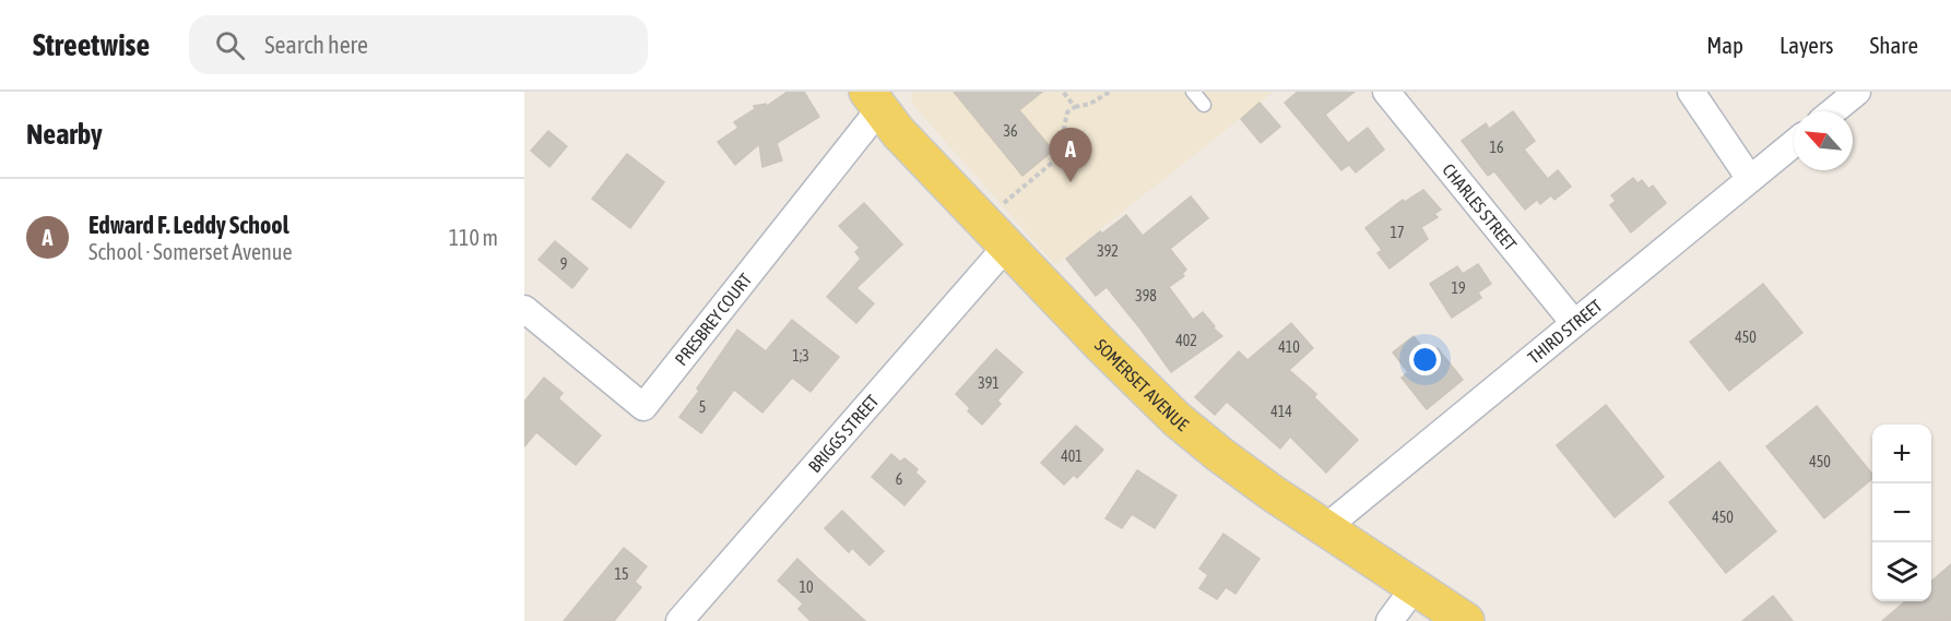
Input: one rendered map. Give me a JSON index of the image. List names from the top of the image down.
{
  "streets": {
    "main road": ["SOMERSET AVENUE"],
    "street": [
      "CHARLES STREET",
      "PRESBREY COURT",
      "THIRD STREET",
      "BRIGGS STREET"
    ]
  },
  "crossings": [
    ["CHARLES STREET", "THIRD STREET"],
    ["PRESBREY COURT", "SOMERSET AVENUE"],
    ["THIRD STREET", "SOMERSET AVENUE"],
    ["SOMERSET AVENUE", "BRIGGS STREET"]
  ],
  "house_numbers": [
    "36",
    "16",
    "17",
    "392",
    "9",
    "19",
    "398",
    "450",
    "402",
    "410",
    "1;3",
    "391",
    "5",
    "414",
    "401",
    "450",
    "6",
    "450",
    "15",
    "10"
  ],
  "north": "top left",
  "page": {
    "header": "Streetwise",
    "search": "Search here",
    "nav": ["Map", "Layers", "Share"],
    "heading": "Nearby",
    "pins": "A",
    "list": [
      {
        "mark": "A",
        "name": "Edward F. Leddy School",
        "note": "School · Somerset Avenue",
        "value": "110 m"
      }
    ],
    "map_buttons": ["+", "−"]
  }
}
